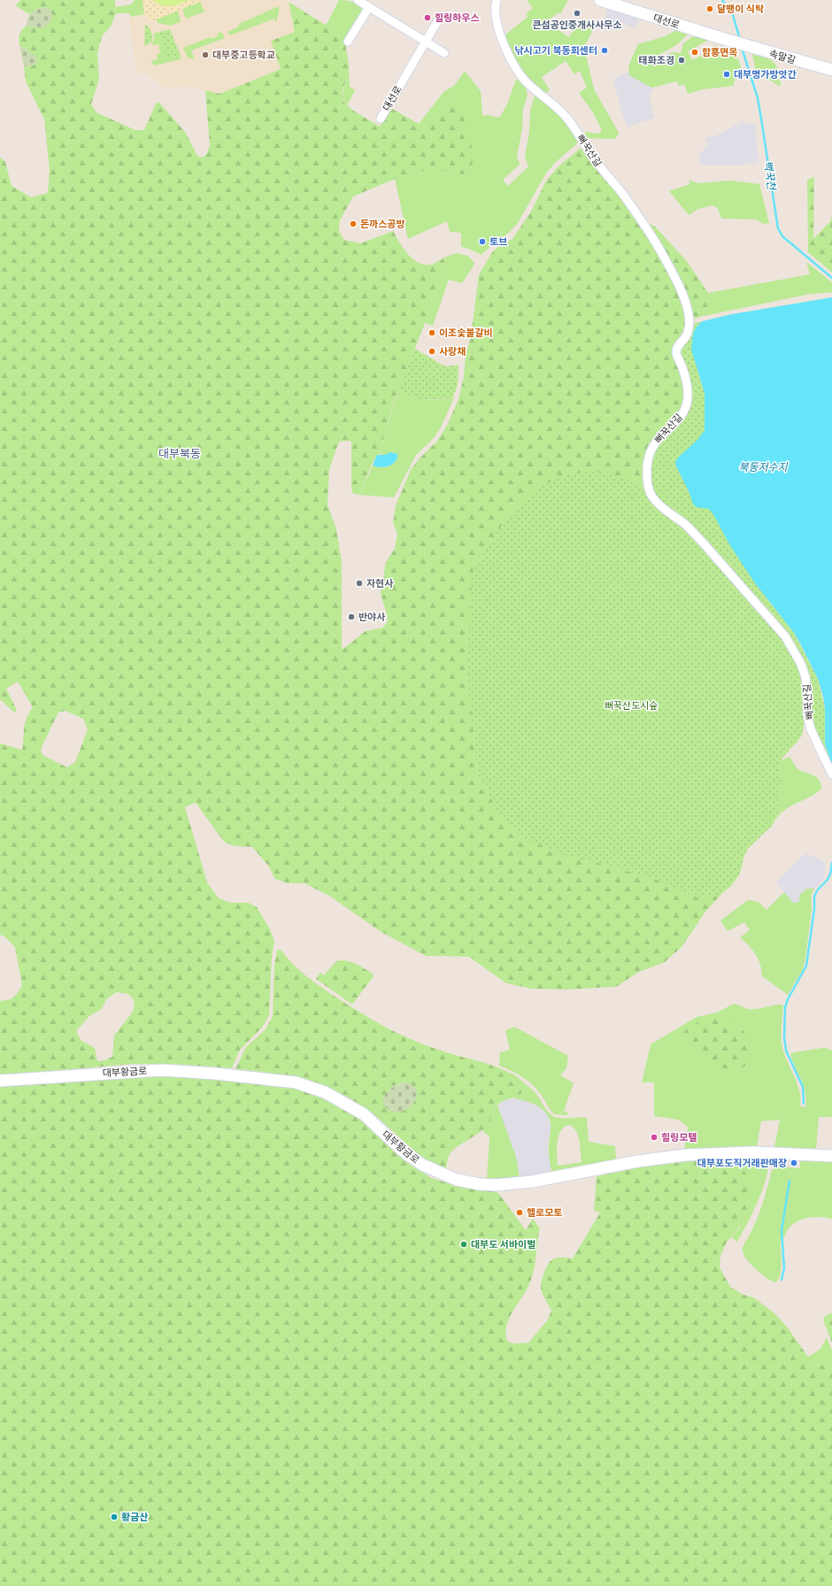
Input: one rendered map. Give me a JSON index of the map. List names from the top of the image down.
{
  "streets": {
    "main road": ["대선로", "속말길", "대부황금로"],
    "street": ["뻐꾹산길"]
  },
  "crossings": [
    ["대선로", "속말길"]
  ],
  "districts": ["대부북동"],
  "water": ["뻑꾹천", "북동저수지"],
  "parks": ["뻐꾹산도시숲"],
  "places": [
    "달팽이 식탁",
    "큰섬공인중개사사무소",
    "힐링하우스",
    "낚시고기 북동회센터",
    "함흥면옥",
    "대부중고등학교",
    "태화조경",
    "대부명가방앗간",
    "돈까스공방",
    "토브",
    "이조숯불갈비",
    "사랑채",
    "자현사",
    "반야사",
    "힐링모텔",
    "대부포도직거래판매장",
    "헬로모토",
    "대부도 서바이벌",
    "황금산"
  ]
}
